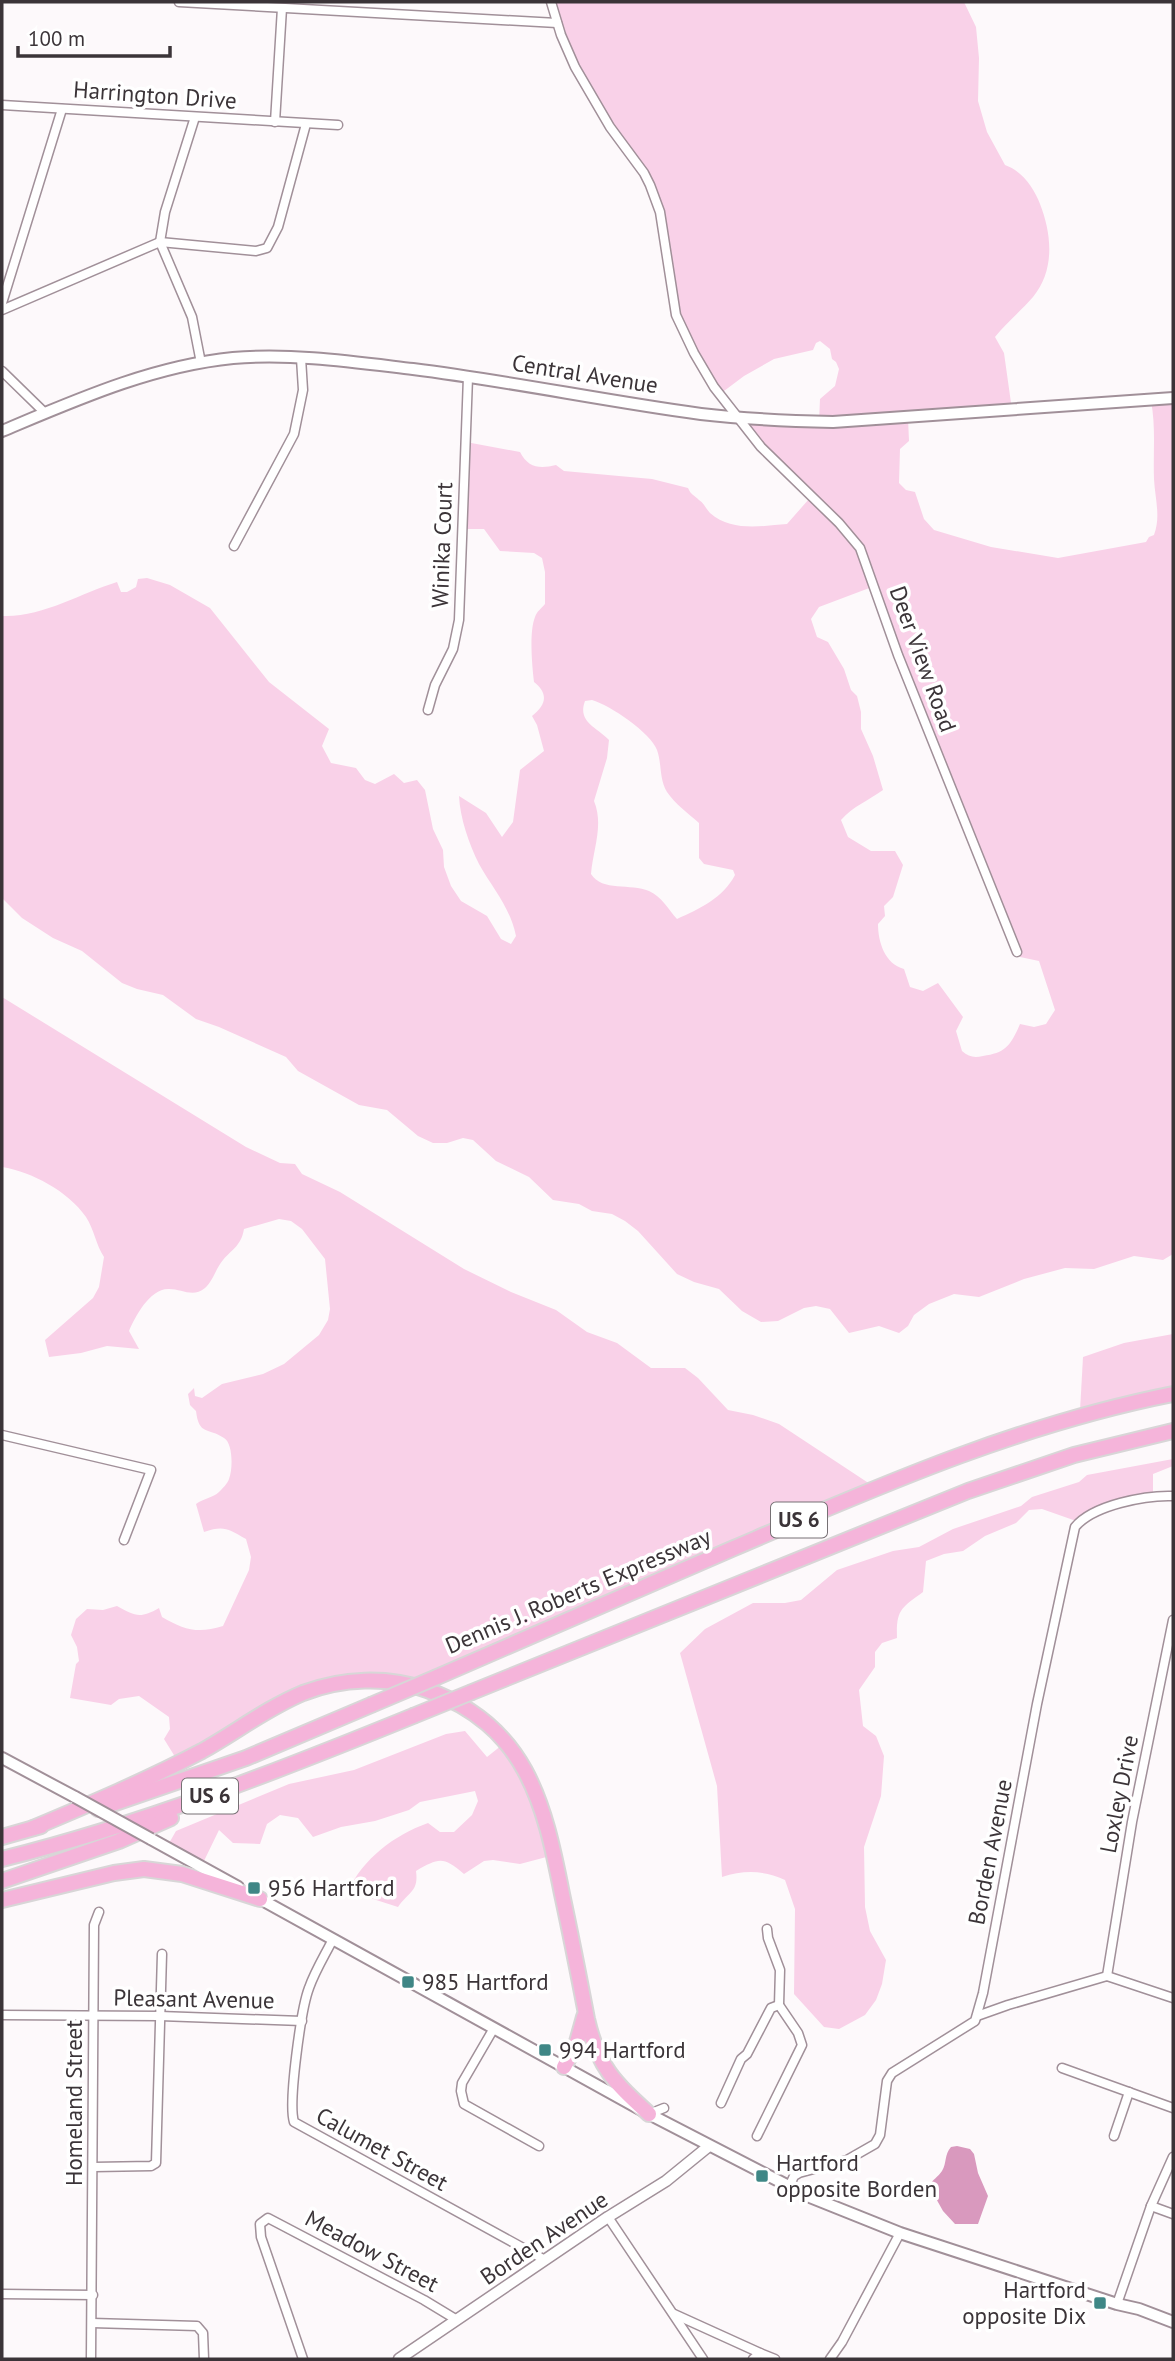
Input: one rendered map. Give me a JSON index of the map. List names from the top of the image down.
{
  "streets": {
    "highway": ["US 6", "Dennis J. Roberts Expressway"],
    "main road": ["Central Avenue"],
    "street": [
      "Harrington Drive",
      "Winika Court",
      "Deer View Road",
      "Loxley Drive",
      "Borden Avenue",
      "Pleasant Avenue",
      "Homeland Street",
      "Calumet Street",
      "Meadow Street"
    ]
  },
  "crossings": [
    ["Central Avenue", "Winika Court"],
    ["Central Avenue", "Deer View Road"],
    ["Borden Avenue", "Calumet Street"],
    ["Borden Avenue", "Meadow Street"],
    ["Pleasant Avenue", "Homeland Street"],
    ["Pleasant Avenue", "Calumet Street"]
  ],
  "places": {
    "transit": [
      "956 Hartford",
      "985 Hartford",
      "994 Hartford",
      "Hartford opposite Borden",
      "Hartford opposite Dix"
    ]
  },
  "scale_bar": "100 m"
}
